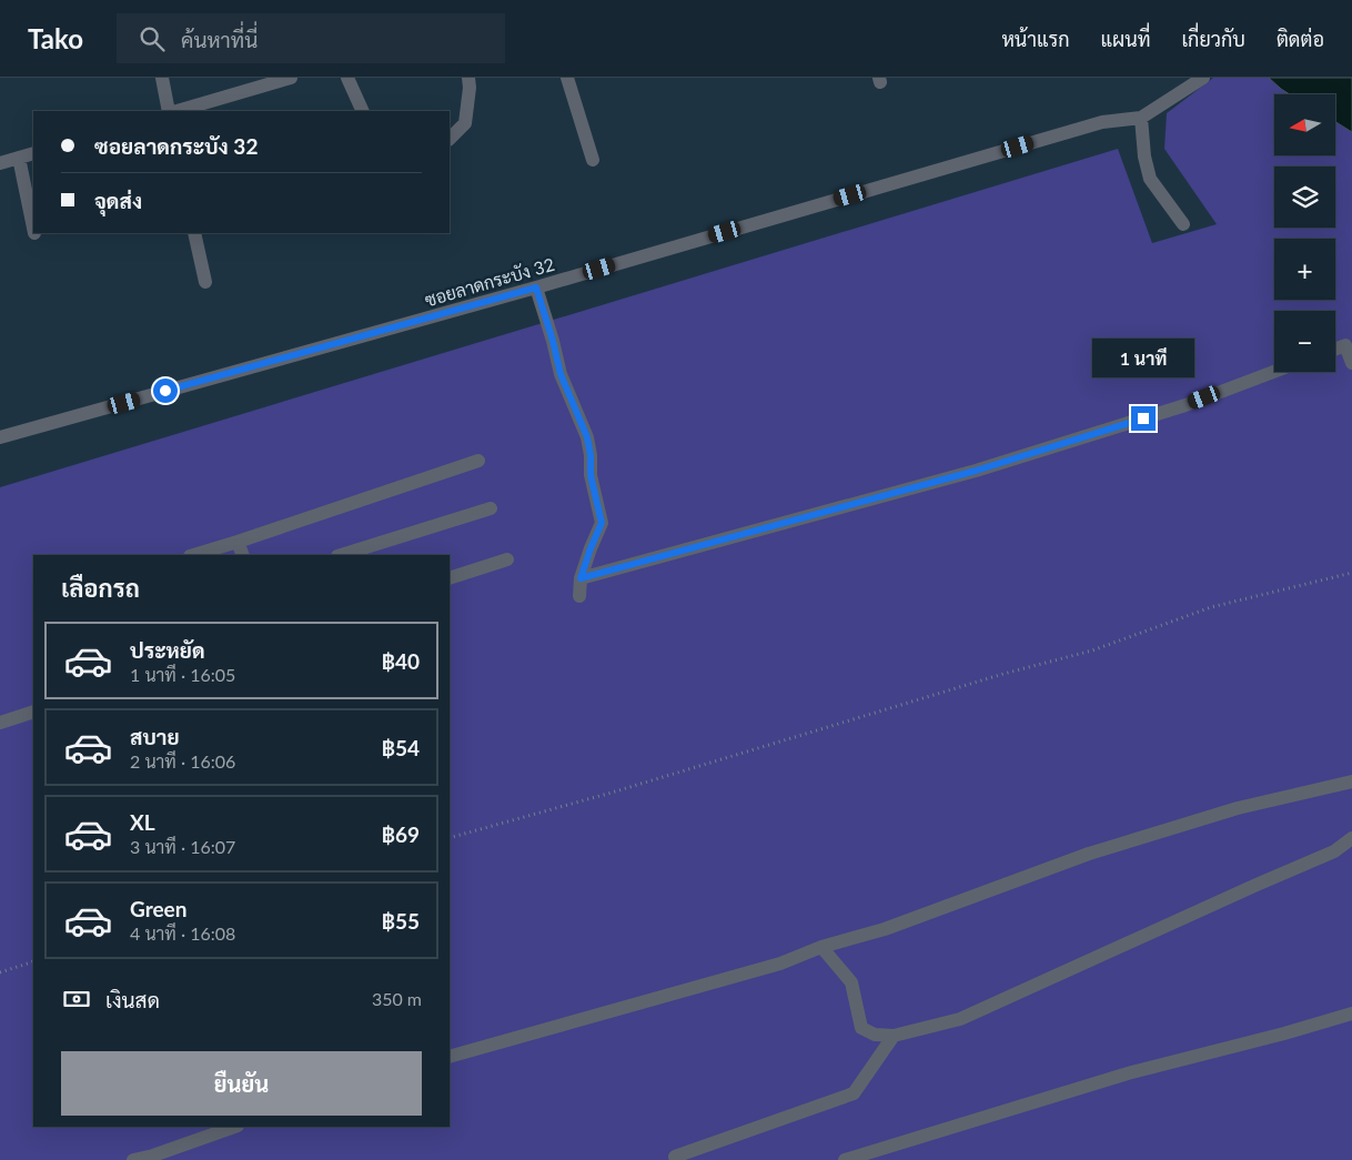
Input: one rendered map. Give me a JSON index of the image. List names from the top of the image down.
{
  "streets": {
    "street": ["ซอยลาดกระบัง 32"]
  },
  "north": "left",
  "page": {
    "header": "Tako",
    "search": "ค้นหาที่นี่",
    "nav": [
      "หน้าแรก",
      "แผนที่",
      "เกี่ยวกับ",
      "ติดต่อ"
    ],
    "map_buttons": ["+", "−"],
    "banner": ["ซอยลาดกระบัง 32", "จุดส่ง"],
    "bubble": "1 นาที",
    "heading": "เลือกรถ",
    "list": [
      {
        "name": "ประหยัด",
        "note": "1 นาที · 16:05",
        "value": "฿40"
      },
      {
        "name": "สบาย",
        "note": "2 นาที · 16:06",
        "value": "฿54"
      },
      {
        "name": "XL",
        "note": "3 นาที · 16:07",
        "value": "฿69"
      },
      {
        "name": "Green",
        "note": "4 นาที · 16:08",
        "value": "฿55"
      }
    ],
    "pay": ["เงินสด", "350 m"],
    "buttons": "ยืนยัน"
  }
}
